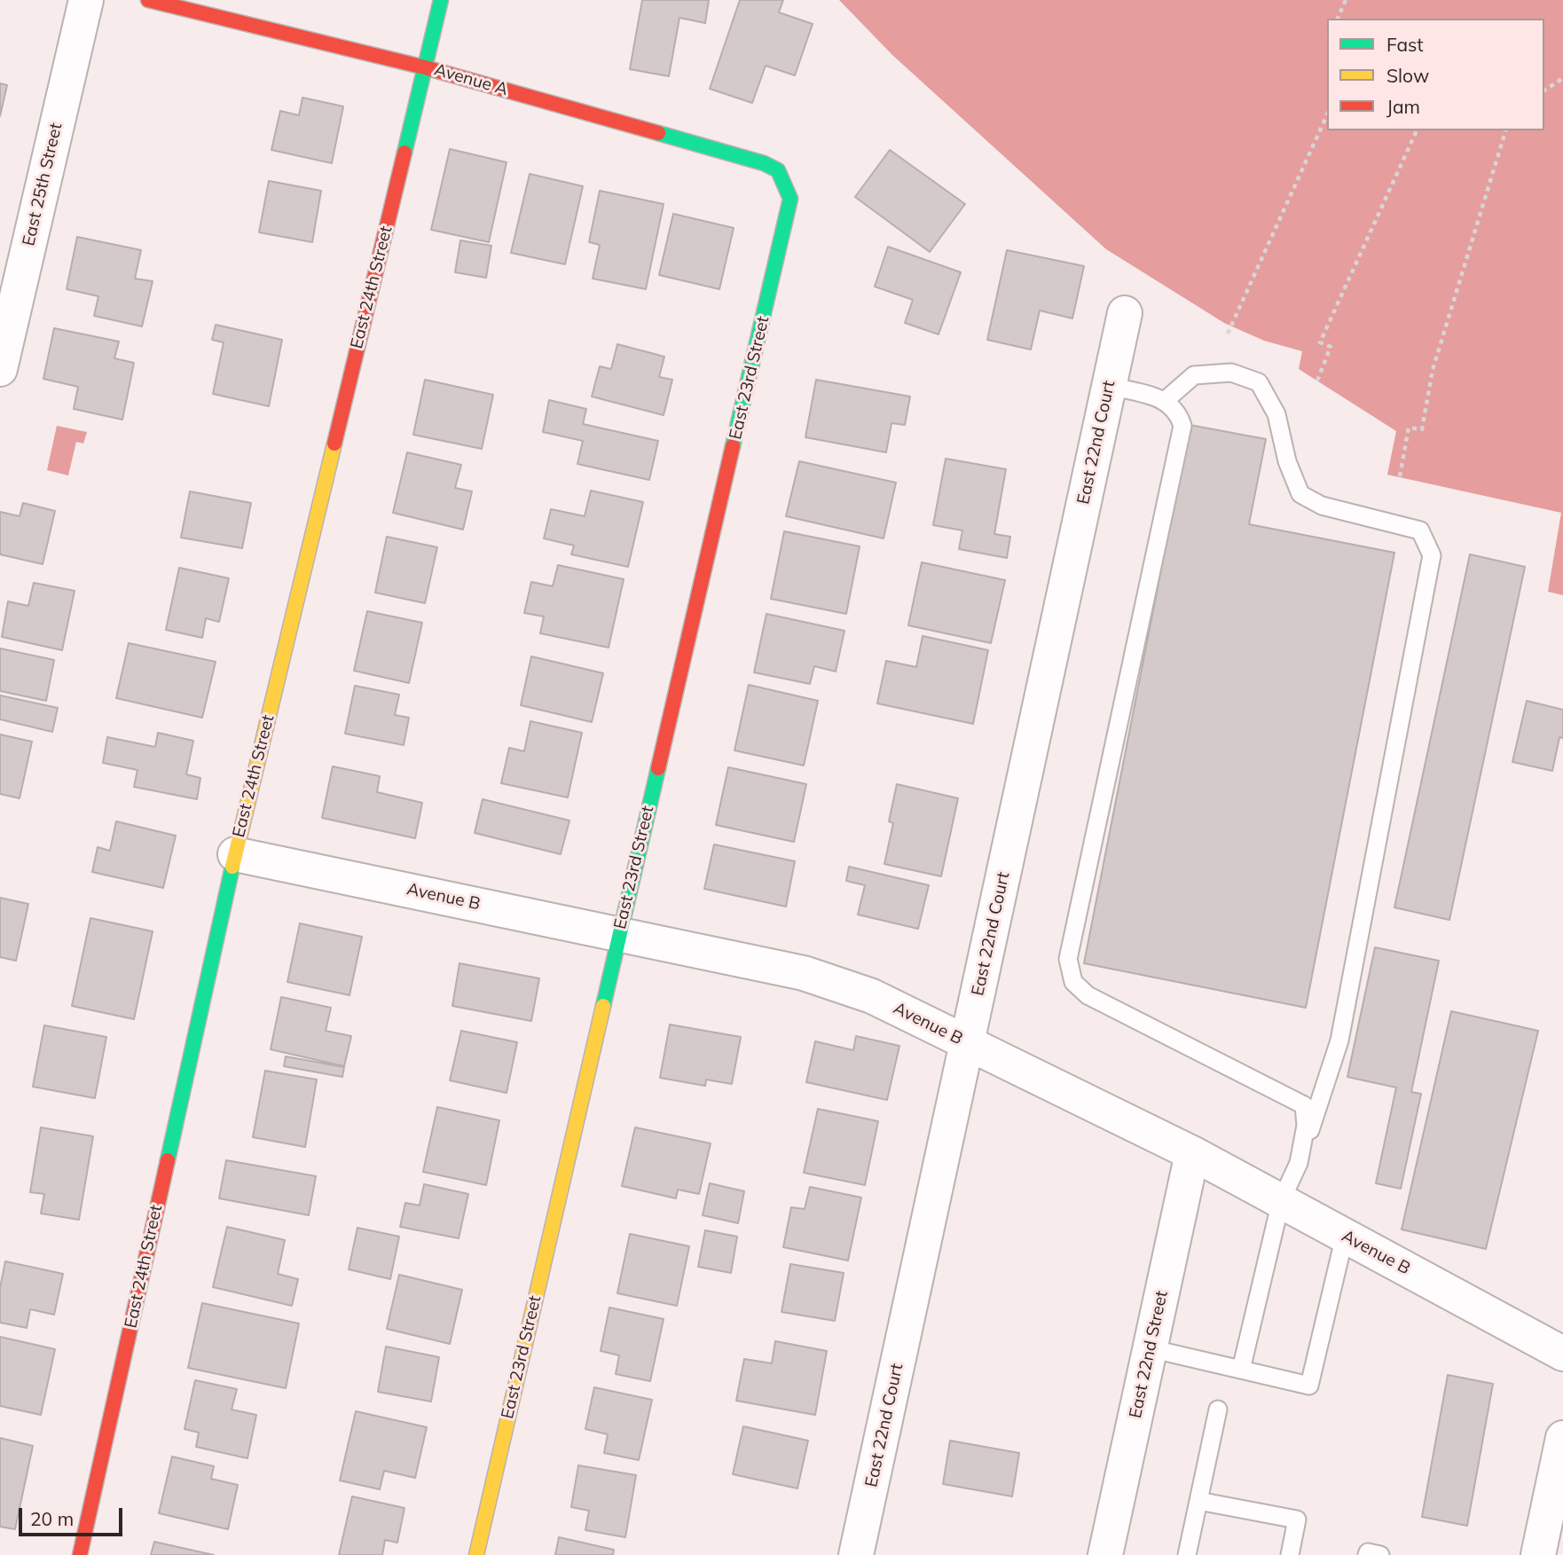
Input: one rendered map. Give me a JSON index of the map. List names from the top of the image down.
{
  "streets": {
    "street": [
      "Avenue A",
      "East 25th Street",
      "East 24th Street",
      "East 23rd Street",
      "East 22nd Court",
      "Avenue B",
      "East 22nd Street"
    ]
  },
  "crossings": [
    ["Avenue A", "East 24th Street"],
    ["Avenue A", "East 23rd Street"],
    ["East 24th Street", "Avenue B"],
    ["East 23rd Street", "Avenue B"],
    ["East 22nd Court", "Avenue B"],
    ["Avenue B", "East 22nd Street"]
  ],
  "legend": ["Fast", "Slow", "Jam"],
  "scale_bar": "20 m"
}
